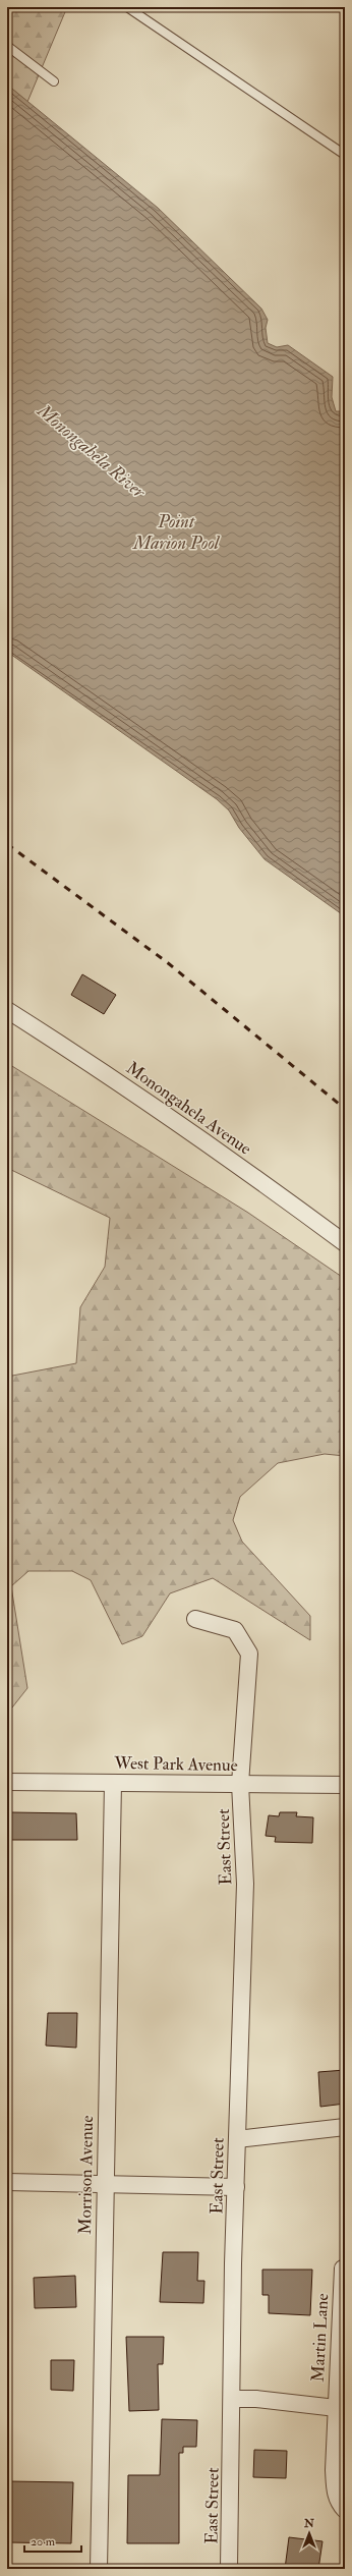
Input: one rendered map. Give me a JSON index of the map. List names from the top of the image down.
{
  "streets": {
    "street": [
      "Monongahela Avenue",
      "West Park Avenue",
      "East Street",
      "Morrison Avenue",
      "Martin Lane"
    ]
  },
  "crossings": [
    ["West Park Avenue", "East Street"],
    ["West Park Avenue", "Morrison Avenue"]
  ],
  "water": ["Monongahela River", "Point Marion Pool"],
  "scale_bar": "20 m",
  "north": "top"
}
